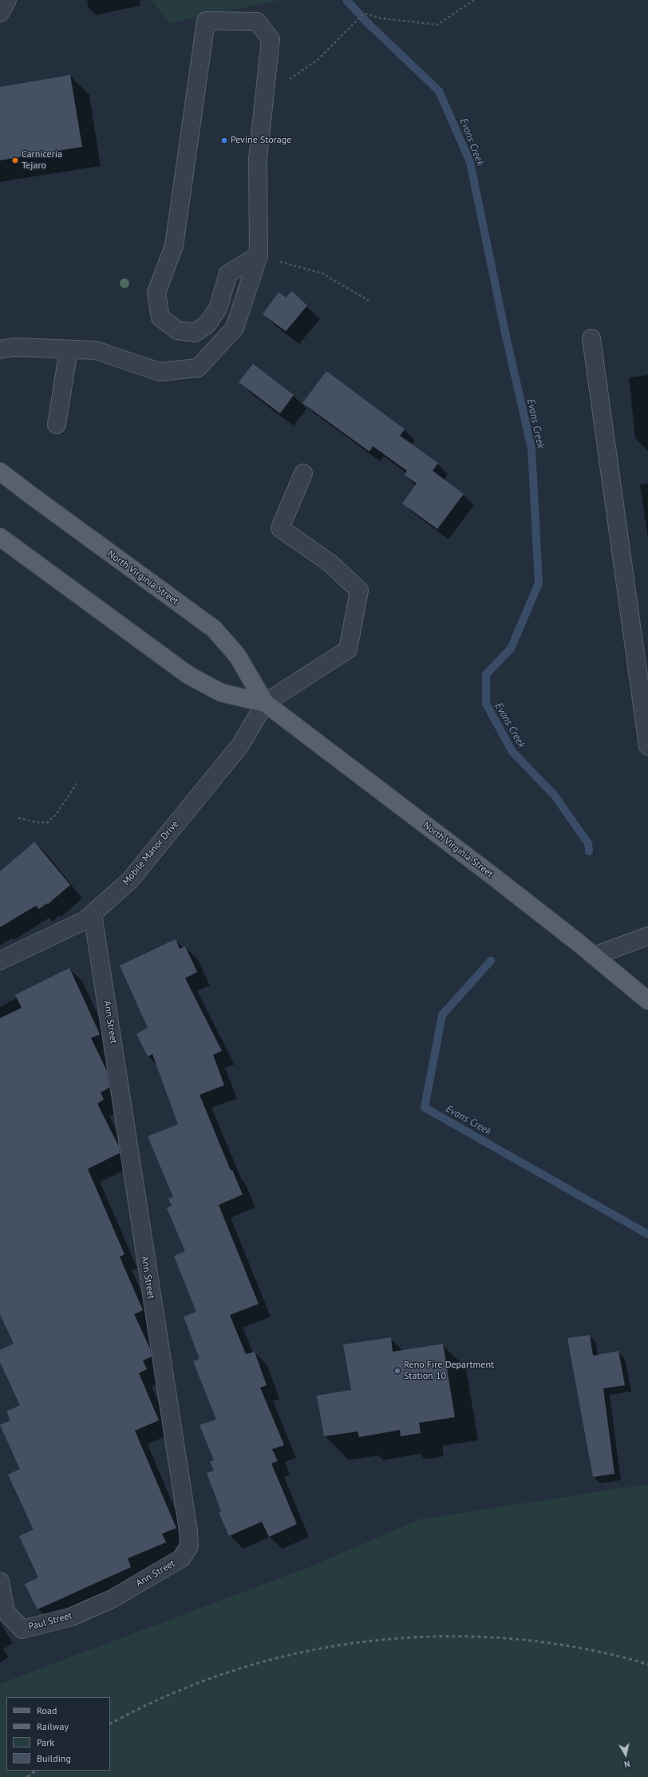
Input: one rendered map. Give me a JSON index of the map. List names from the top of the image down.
{
  "streets": {
    "main road": ["North Virginia Street"],
    "street": ["Mobile Manor Drive", "Ann Street", "Paul Street"]
  },
  "crossings": [
    ["North Virginia Street", "Mobile Manor Drive"],
    ["Mobile Manor Drive", "Ann Street"],
    ["Ann Street", "Paul Street"]
  ],
  "water": ["Evans Creek"],
  "places": ["Pevine Storage", "Carniceria Tejaro", "Reno Fire Department Station 10"],
  "legend": [
    "Road",
    "Railway",
    "Park",
    "Building"
  ],
  "north": "bottom"
}
